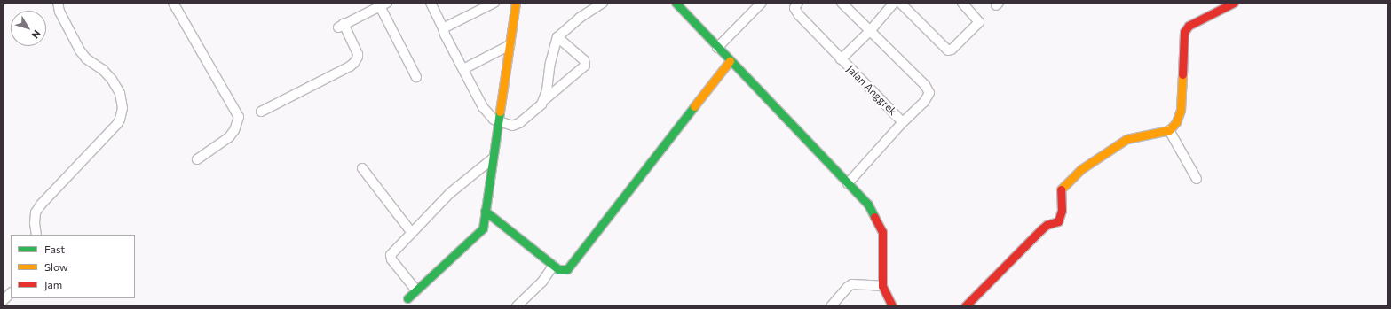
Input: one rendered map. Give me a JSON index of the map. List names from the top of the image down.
{
  "streets": {
    "street": ["Jalan Anggrek"]
  },
  "legend": ["Fast", "Slow", "Jam"],
  "north": "bottom right"
}
